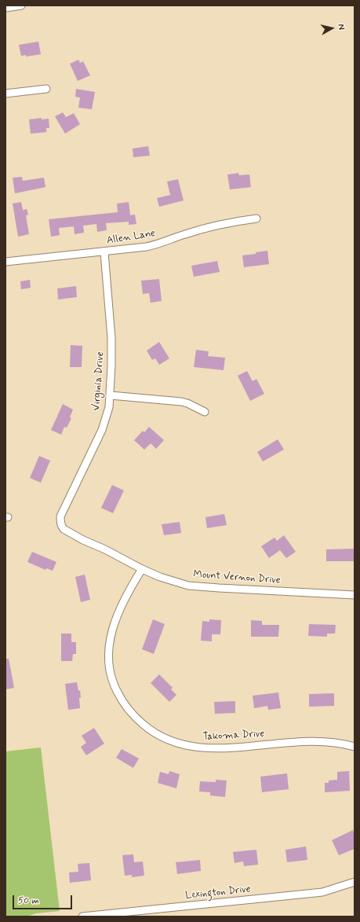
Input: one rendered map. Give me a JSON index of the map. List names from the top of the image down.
{
  "streets": {
    "street": [
      "Allen Lane",
      "Virginia Drive",
      "Mount Vernon Drive",
      "Takoma Drive",
      "Lexington Drive"
    ]
  },
  "crossings": [
    ["Allen Lane", "Virginia Drive"],
    ["Virginia Drive", "Mount Vernon Drive"],
    ["Mount Vernon Drive", "Takoma Drive"]
  ],
  "scale_bar": "50 m",
  "north": "right"
}
